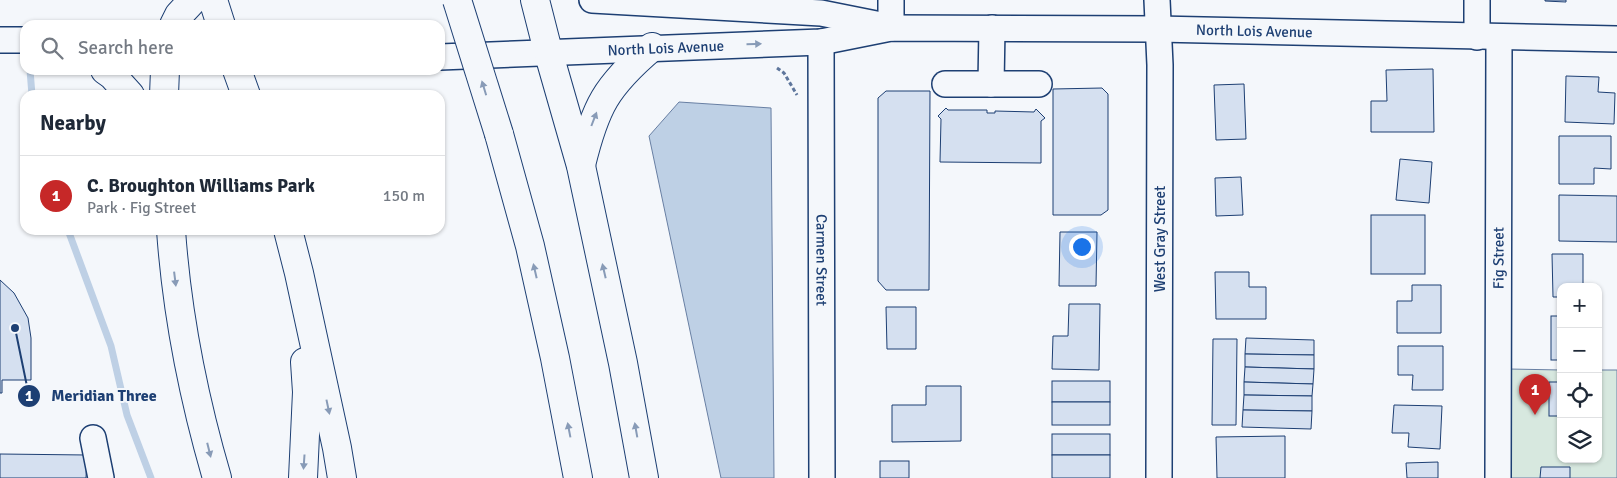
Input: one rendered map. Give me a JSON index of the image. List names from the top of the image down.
{
  "streets": {
    "street": [
      "North Lois Avenue",
      "West Gray Street",
      "Fig Street",
      "Carmen Street"
    ]
  },
  "crossings": [
    ["North Lois Avenue", "West Gray Street"],
    ["North Lois Avenue", "Fig Street"],
    ["North Lois Avenue", "Carmen Street"]
  ],
  "places": ["Meridian Three"],
  "page": {
    "search": "Search here",
    "heading": "Nearby",
    "list": [
      {
        "mark": "1",
        "name": "C. Broughton Williams Park",
        "note": "Park · Fig Street",
        "value": "150 m"
      }
    ],
    "map_buttons": ["+", "−"],
    "pins": "1"
  }
}
